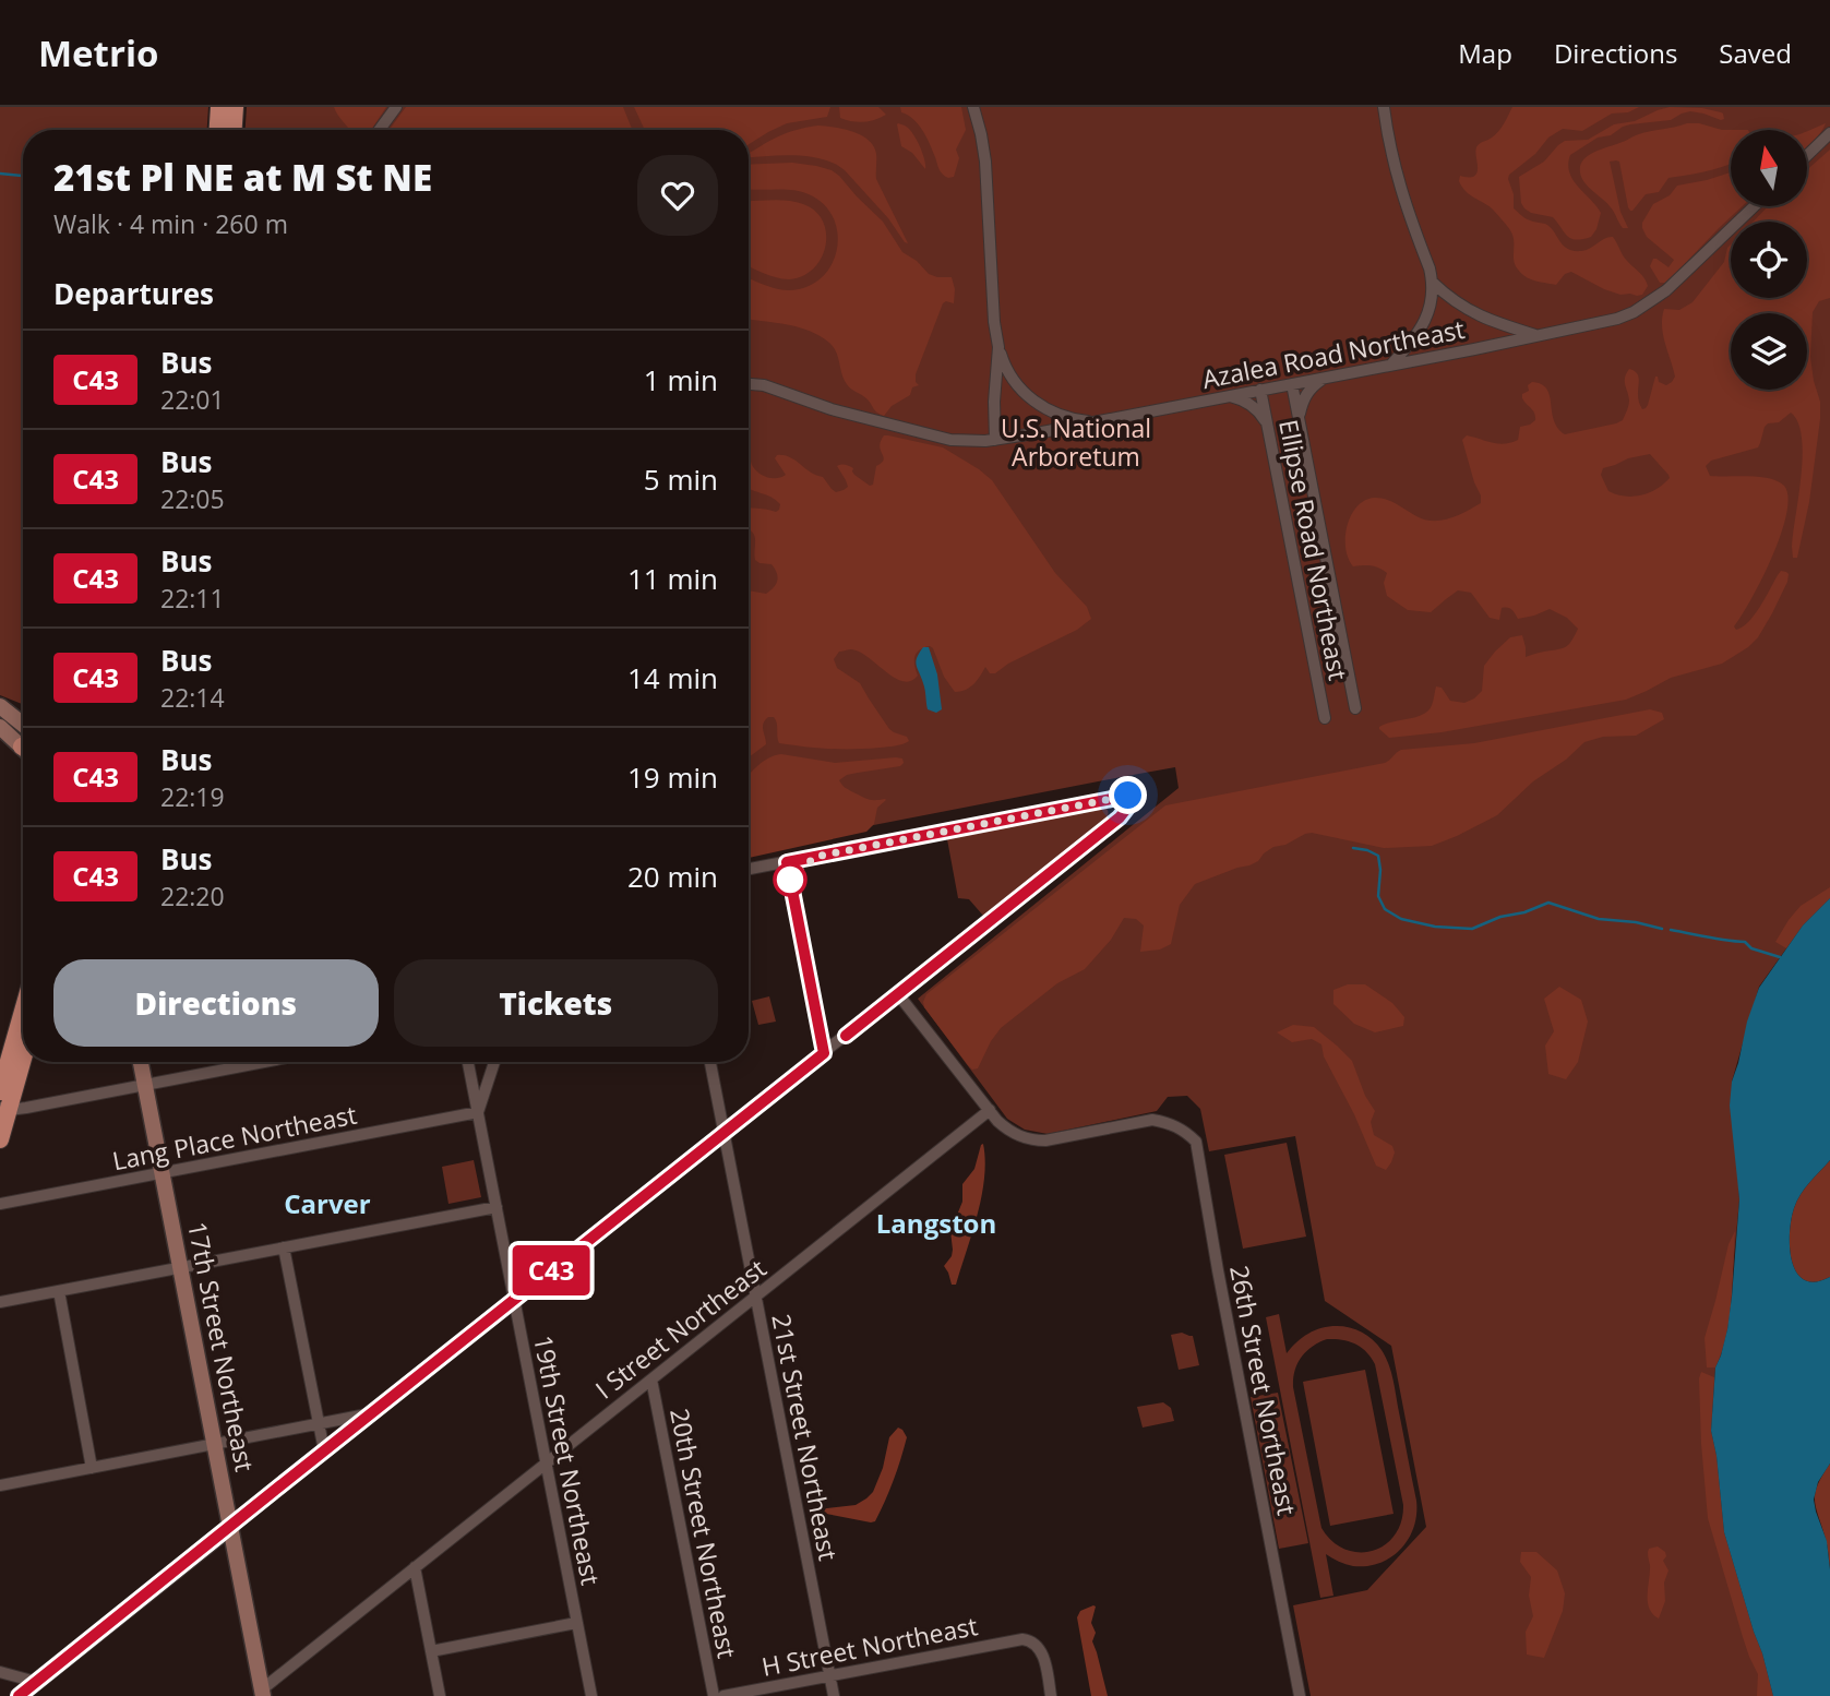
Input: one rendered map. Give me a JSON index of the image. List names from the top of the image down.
{
  "streets": {
    "main road": ["17th Street Northeast"],
    "street": [
      "Azalea Road Northeast",
      "Ellipse Road Northeast",
      "Lang Place Northeast",
      "I Street Northeast",
      "26th Street Northeast",
      "21st Street Northeast",
      "19th Street Northeast",
      "20th Street Northeast",
      "H Street Northeast"
    ]
  },
  "crossings": [
    ["Azalea Road Northeast", "Ellipse Road Northeast"],
    ["Lang Place Northeast", "17th Street Northeast"],
    ["Lang Place Northeast", "19th Street Northeast"],
    ["I Street Northeast", "17th Street Northeast"],
    ["I Street Northeast", "26th Street Northeast"],
    ["I Street Northeast", "21st Street Northeast"],
    ["I Street Northeast", "19th Street Northeast"],
    ["I Street Northeast", "20th Street Northeast"],
    ["21st Street Northeast", "H Street Northeast"]
  ],
  "districts": ["Carver", "Langston"],
  "parks": ["U.S. National Arboretum"],
  "lines": ["bus line C43"],
  "north": "top",
  "page": {
    "header": "Metrio",
    "nav": ["Map", "Directions", "Saved"],
    "on_map": "C43",
    "heading": [
      ["21st Pl NE at M St NE", "Walk · 4 min · 260 m"],
      "Departures"
    ],
    "list": [
      {
        "mark": "C43",
        "name": "Bus",
        "note": "22:01",
        "value": "1 min"
      },
      {
        "mark": "C43",
        "name": "Bus",
        "note": "22:05",
        "value": "5 min"
      },
      {
        "mark": "C43",
        "name": "Bus",
        "note": "22:11",
        "value": "11 min"
      },
      {
        "mark": "C43",
        "name": "Bus",
        "note": "22:14",
        "value": "14 min"
      },
      {
        "mark": "C43",
        "name": "Bus",
        "note": "22:19",
        "value": "19 min"
      },
      {
        "mark": "C43",
        "name": "Bus",
        "note": "22:20",
        "value": "20 min"
      }
    ],
    "buttons": ["Directions", "Tickets"]
  }
}
